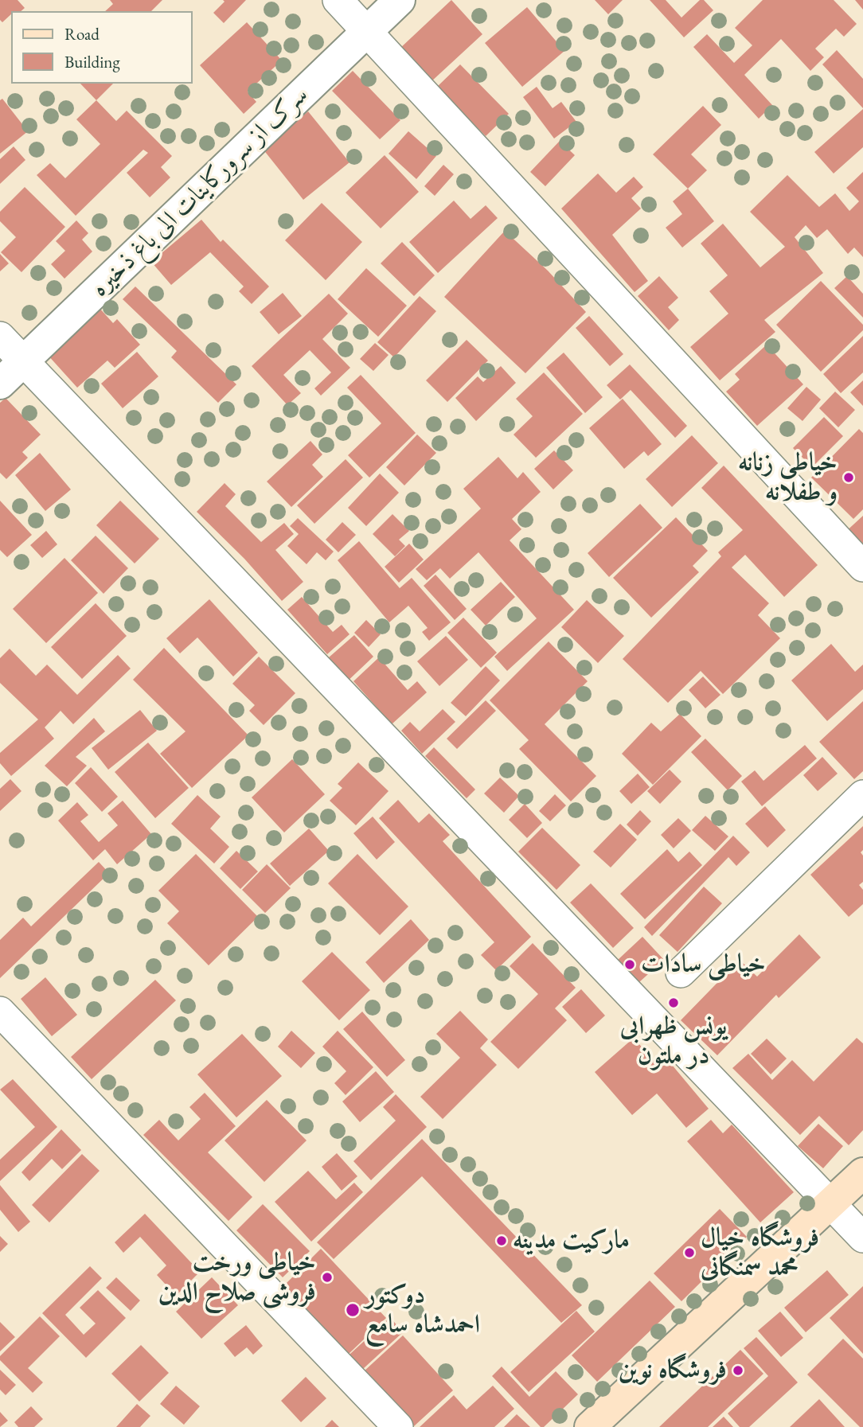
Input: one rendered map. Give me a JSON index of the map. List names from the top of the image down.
{
  "streets": {
    "street": ["سرک از سرورکاینات الی باغ ذخیره"]
  },
  "places": [
    "خیاطی زنانه و طفلانه",
    "خیاطی سادات",
    "یونس ظهرابی در ملتون",
    "مارکیت مدینه",
    "فروشگاه خیال محمد سمنگانی",
    "خیاطی ورخت فروشی صلاح الدین",
    "دوکتور احمدشاه سامع",
    "فروشگاه نوین"
  ],
  "legend": ["Road", "Building"]
}
